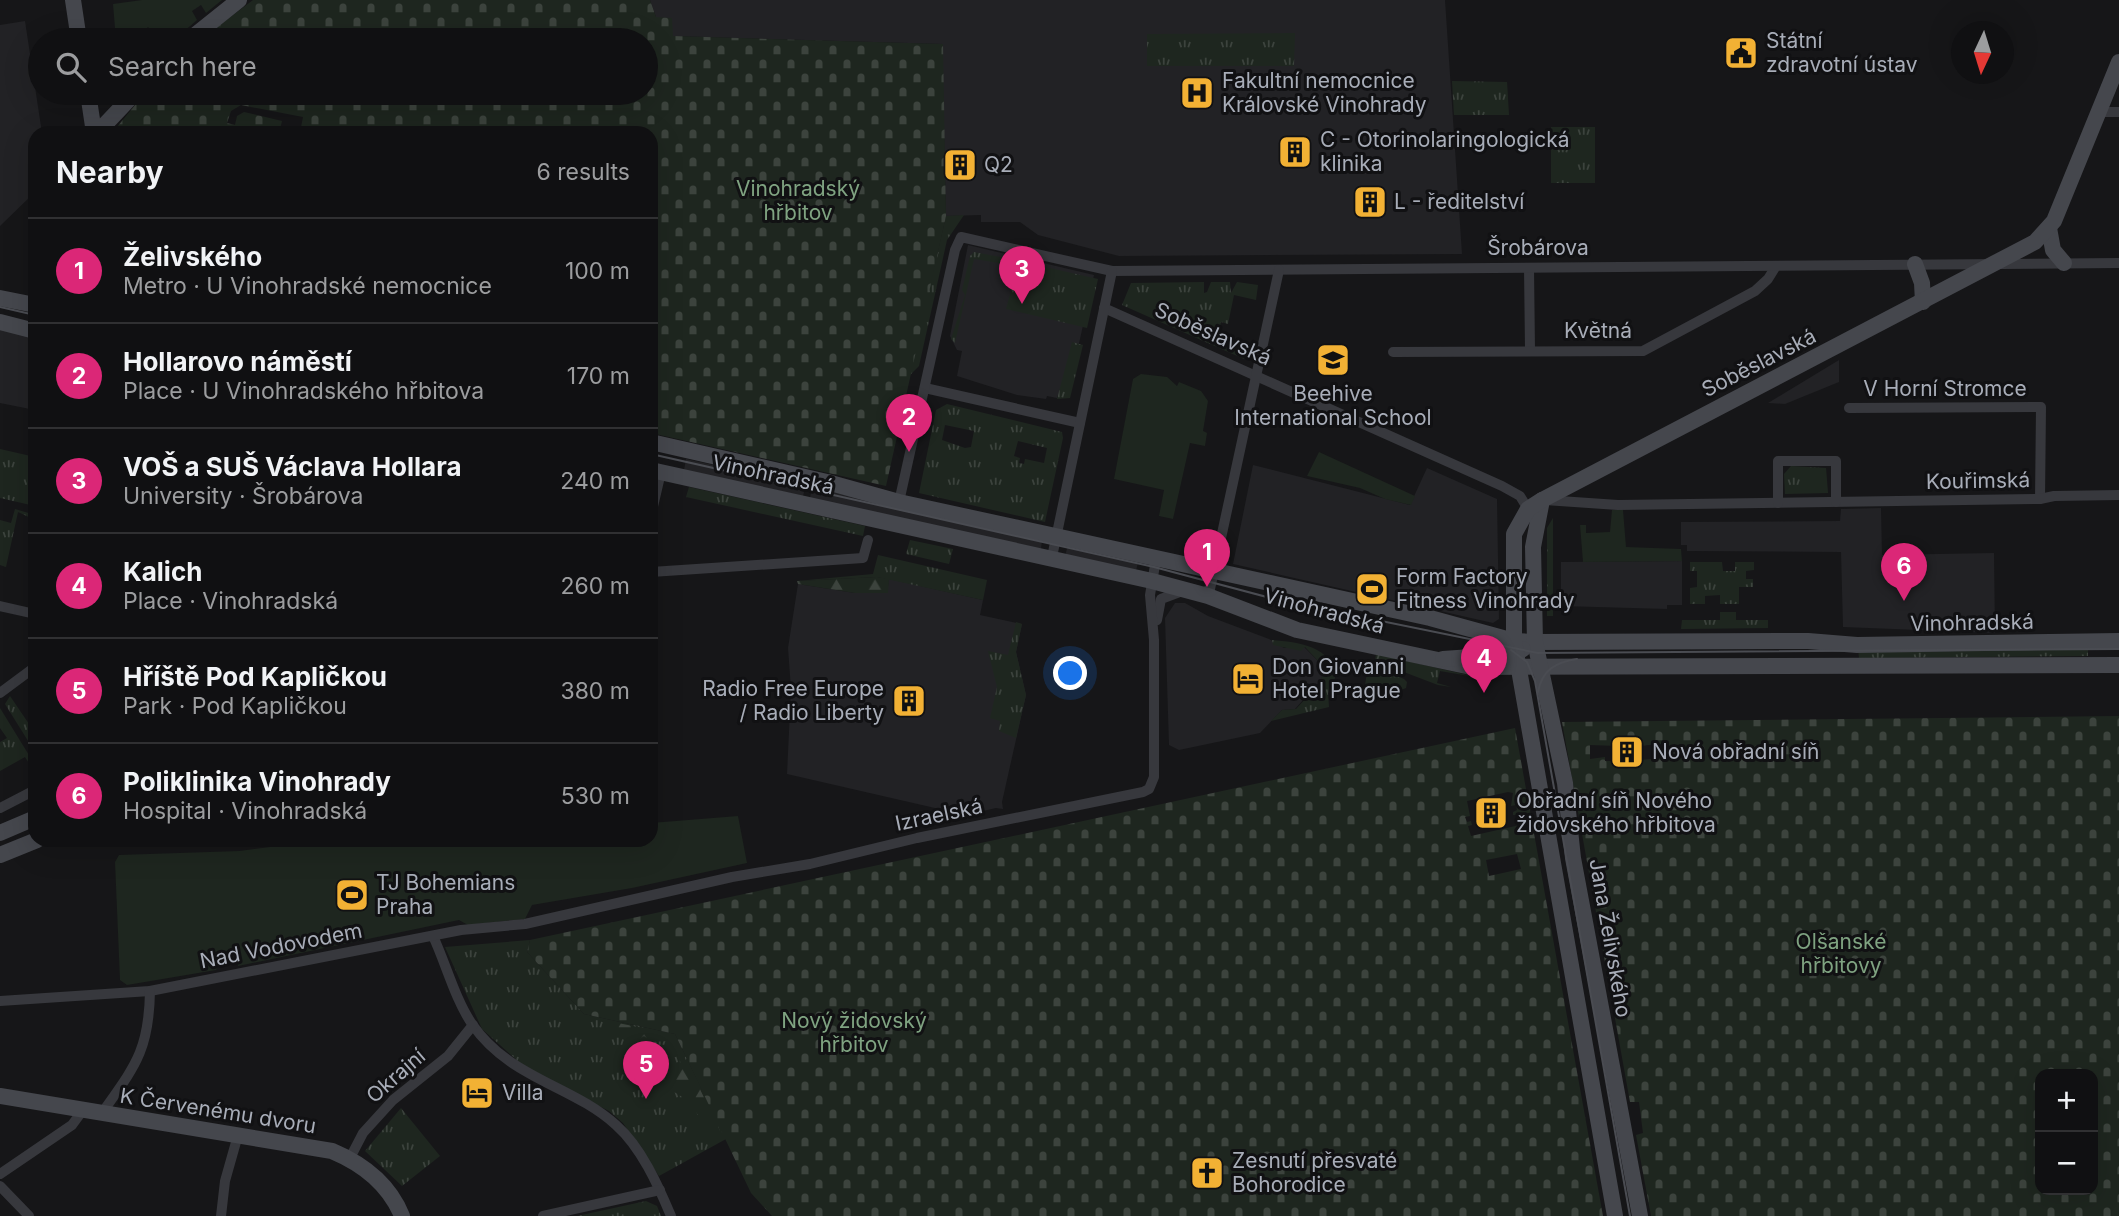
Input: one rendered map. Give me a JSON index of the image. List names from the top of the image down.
{
  "streets": {
    "main road": [
      "Soběslavská",
      "Vinohradská",
      "Jana Želivského",
      "K Červenému dvoru"
    ],
    "street": [
      "Šrobárova",
      "Květná",
      "V Horní Stromce",
      "Kouřimská",
      "Izraelská",
      "Nad Vodovodem",
      "Okrajní"
    ]
  },
  "crossings": [
    ["Šrobárova", "Květná"],
    ["Šrobárova", "Soběslavská"],
    ["Soběslavská", "Kouřimská"],
    ["Soběslavská", "Jana Želivského"],
    ["V Horní Stromce", "Kouřimská"],
    ["Vinohradská", "Jana Želivského"],
    ["Kouřimská", "Jana Želivského"],
    ["Izraelská", "Nad Vodovodem"],
    ["Okrajní", "K Červenému dvoru"]
  ],
  "parks": ["Vinohradský hřbitov", "Olšanské hřbitovy", "Nový židovský hřbitov"],
  "places": {
    "public building": ["Státní zdravotní ústav"],
    "hospital": ["Fakultní nemocnice Královské Vinohrady"],
    "building": [
      "C - Otorinolaringologická klinika",
      "Q2",
      "L - ředitelství",
      "Radio Free Europe / Radio Liberty",
      "Nová obřadní síň",
      "Obřadní síň Nového židovského hřbitova"
    ],
    "school or university": ["Beehive International School"],
    "sports": ["Form Factory Fitness Vinohrady", "TJ Bohemians Praha"],
    "hotel": ["Don Giovanni Hotel Prague", "Villa"],
    "church": ["Zesnutí přesvaté Bohorodice"]
  },
  "north": "bottom",
  "page": {
    "search": "Search here",
    "heading": ["Nearby", "6 results"],
    "list": [
      {
        "mark": "1",
        "name": "Želivského",
        "note": "Metro · U Vinohradské nemocnice",
        "value": "100 m"
      },
      {
        "mark": "2",
        "name": "Hollarovo náměstí",
        "note": "Place · U Vinohradského hřbitova",
        "value": "170 m"
      },
      {
        "mark": "3",
        "name": "VOŠ a SUŠ Václava Hollara",
        "note": "University · Šrobárova",
        "value": "240 m"
      },
      {
        "mark": "4",
        "name": "Kalich",
        "note": "Place · Vinohradská",
        "value": "260 m"
      },
      {
        "mark": "5",
        "name": "Hříště Pod Kapličkou",
        "note": "Park · Pod Kapličkou",
        "value": "380 m"
      },
      {
        "mark": "6",
        "name": "Poliklinika Vinohrady",
        "note": "Hospital · Vinohradská",
        "value": "530 m"
      }
    ],
    "pins": [
      "3",
      "2",
      "1",
      "6",
      "4",
      "5"
    ],
    "map_buttons": ["+", "−"]
  }
}
